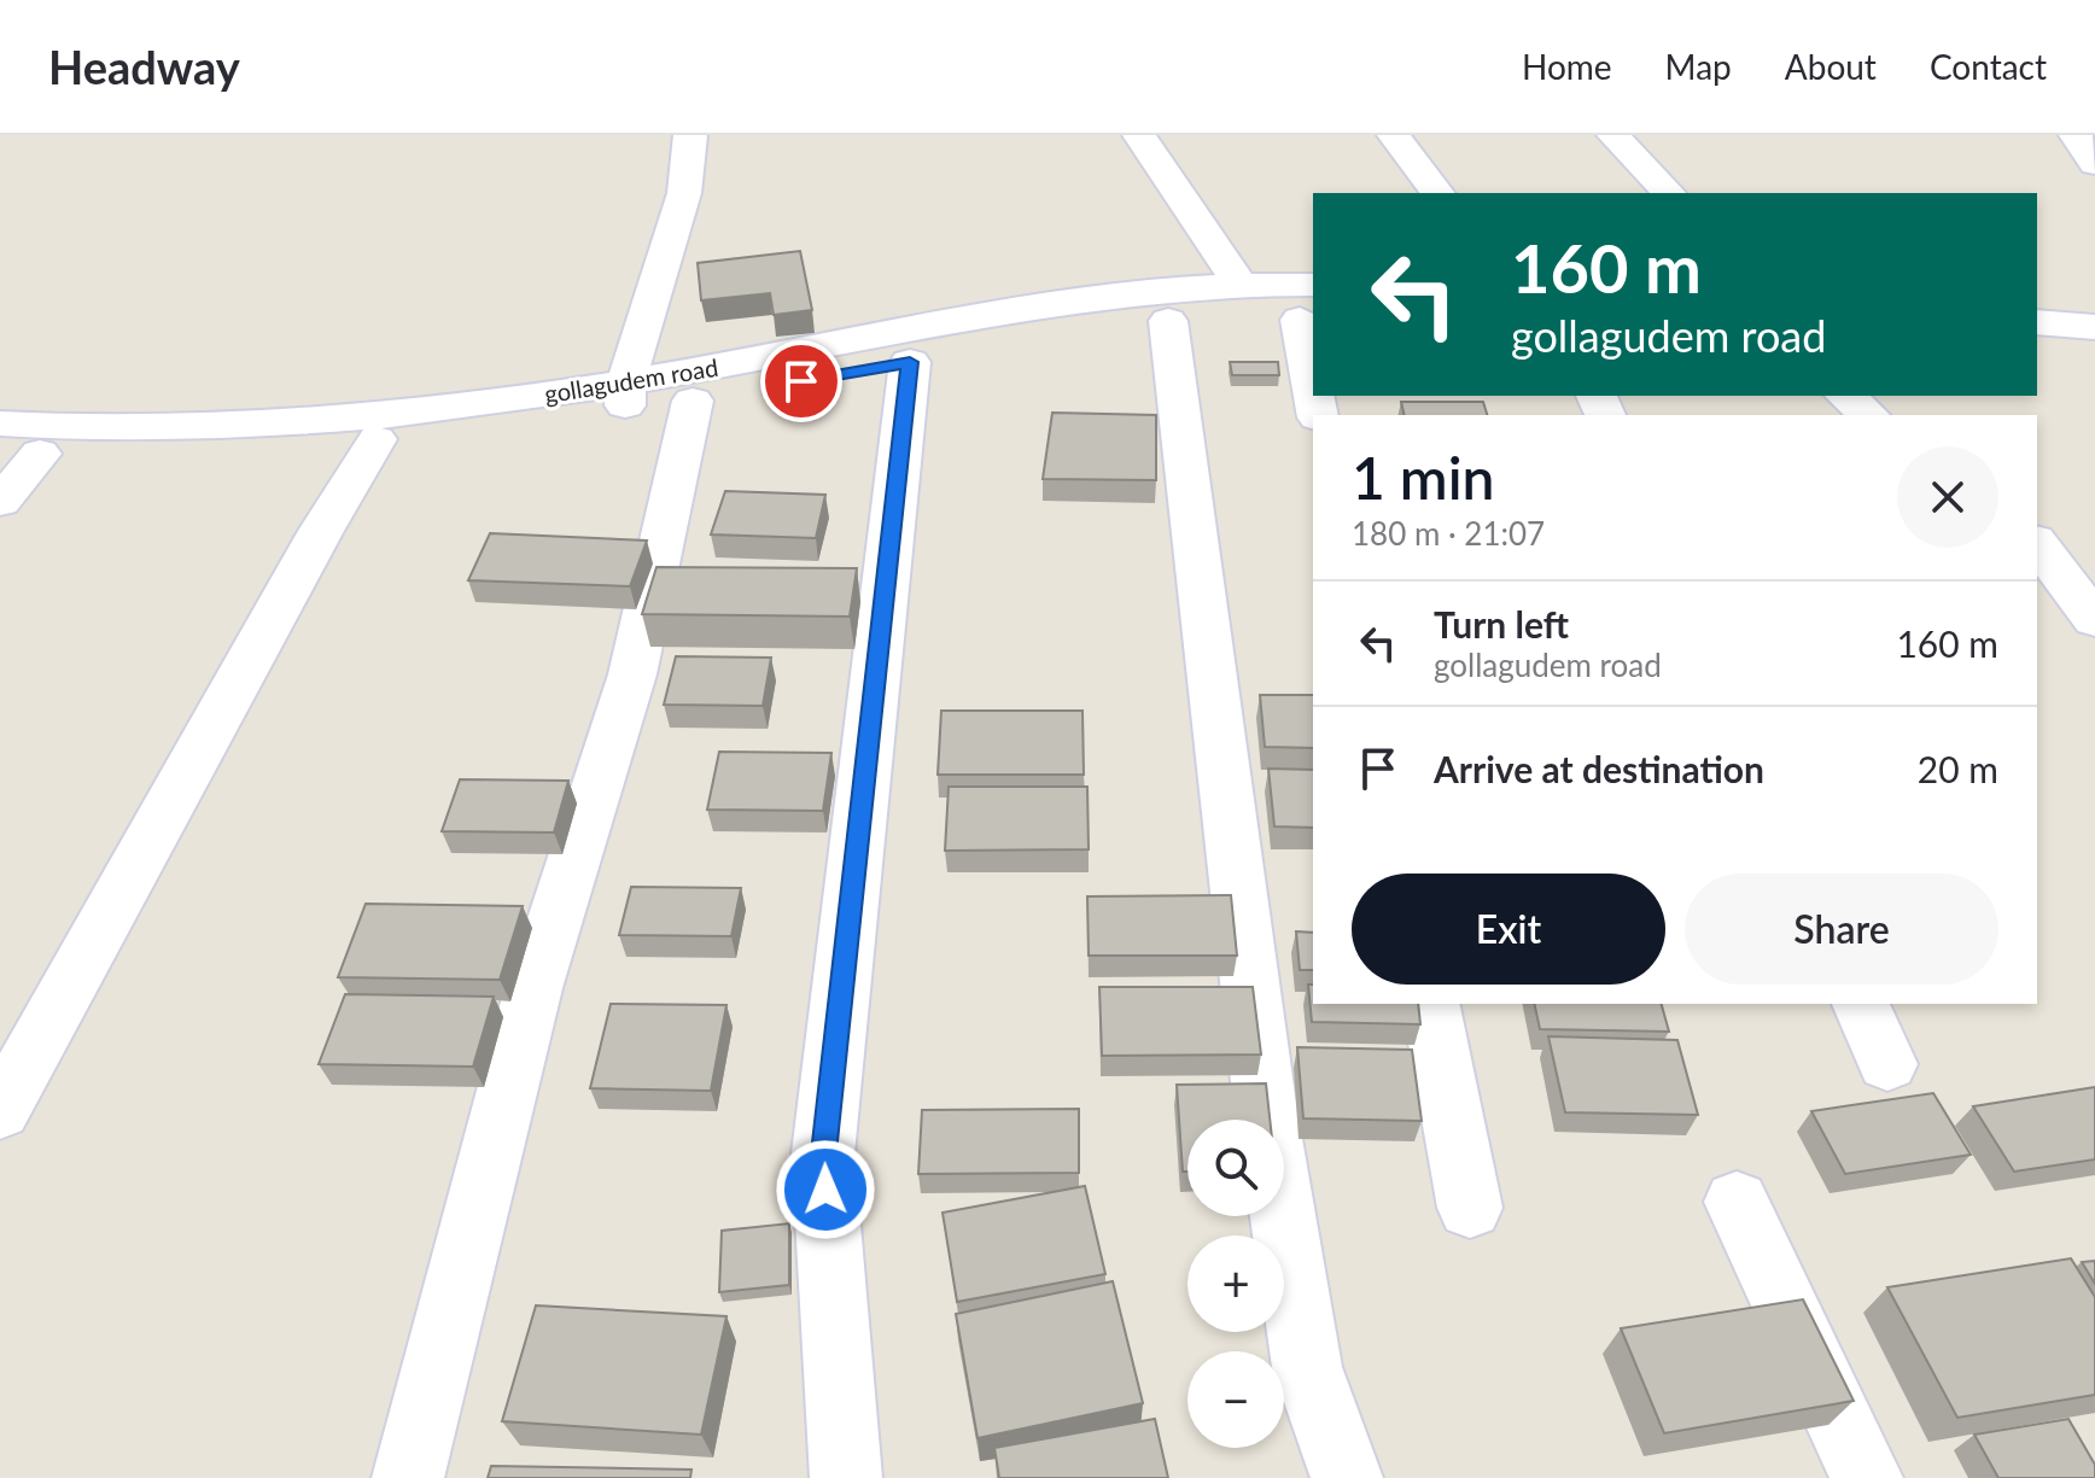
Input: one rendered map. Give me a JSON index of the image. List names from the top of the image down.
{
  "streets": {
    "street": ["gollagudem road"]
  },
  "page": {
    "header": "Headway",
    "nav": [
      "Home",
      "Map",
      "About",
      "Contact"
    ],
    "turn": ["160 m", "gollagudem road"],
    "heading": ["1 min", "180 m · 21:07"],
    "list": [
      {
        "name": "Turn left",
        "note": "gollagudem road",
        "value": "160 m"
      },
      {
        "name": "Arrive at destination",
        "value": "20 m"
      }
    ],
    "buttons": ["Exit", "Share"],
    "map_buttons": ["+", "−"]
  }
}
